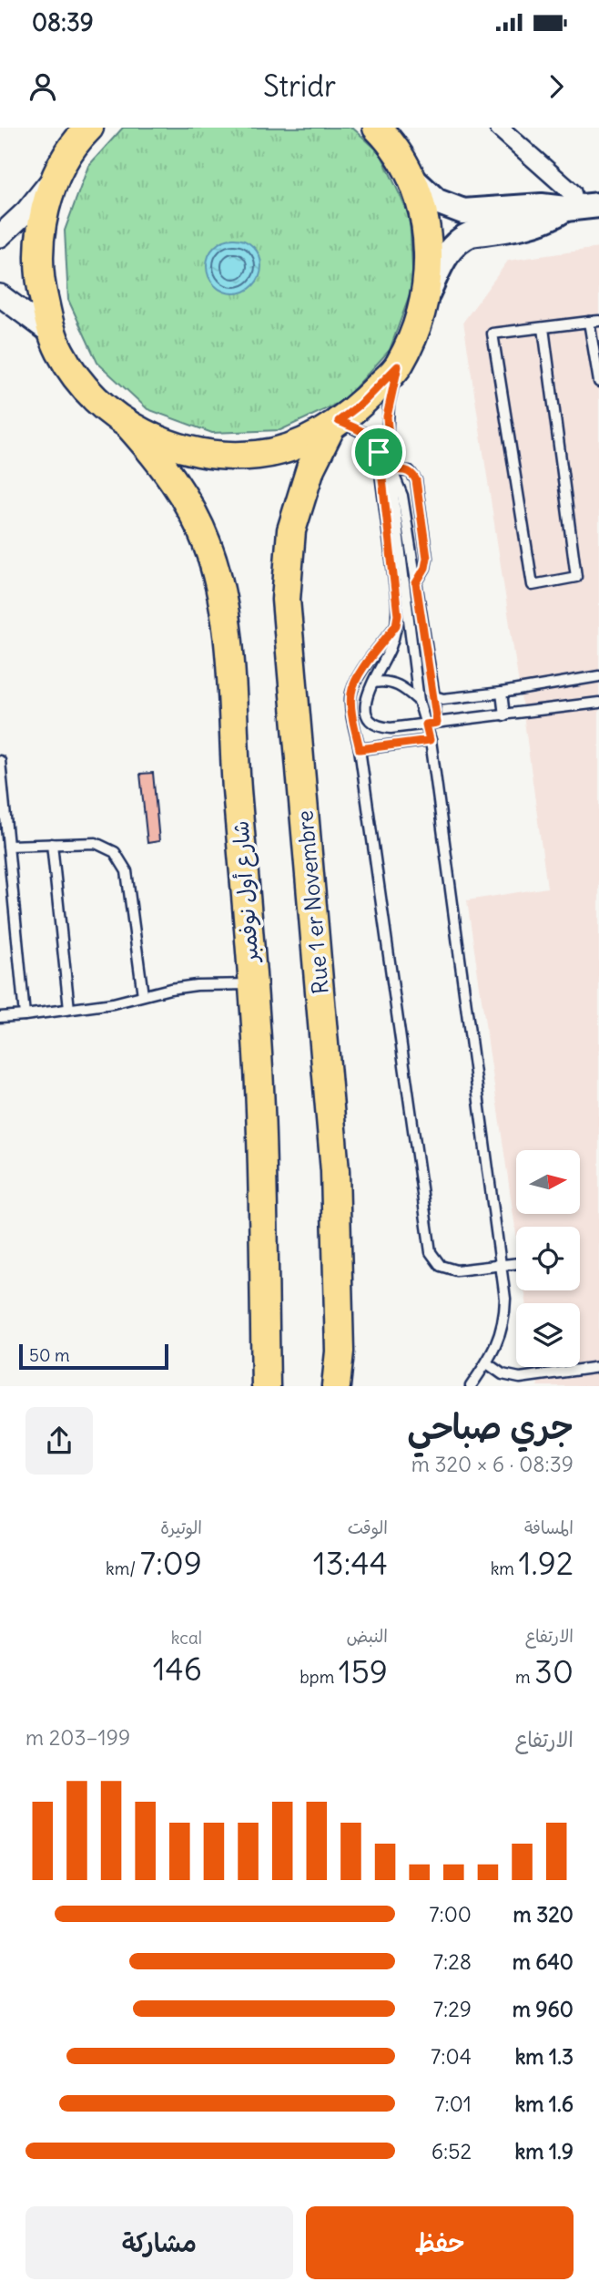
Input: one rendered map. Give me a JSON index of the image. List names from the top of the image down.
{
  "streets": {
    "main road": ["شارع أول نوفمبر", "Rue 1 er Novembre"]
  },
  "scale_bar": "50 m",
  "north": "right",
  "page": {
    "status": "08:39",
    "header": "Stridr",
    "scale": "50 m",
    "heading": ["جري صباحي", "08:39 · 6 × 320 m"],
    "stats": [
      ["المسافة", "1.92 km"],
      ["الوقت", "13:44"],
      ["الوتيرة", "7:09 /km"],
      ["الارتفاع", "30 m"],
      ["النبض", "159 bpm"],
      ["kcal", "146"]
    ],
    "chart": ["الارتفاع", "199–203 m"],
    "list": [
      {
        "name": "320 m",
        "note": "7:00"
      },
      {
        "name": "640 m",
        "note": "7:28"
      },
      {
        "name": "960 m",
        "note": "7:29"
      },
      {
        "name": "1.3 km",
        "note": "7:04"
      },
      {
        "name": "1.6 km",
        "note": "7:01"
      },
      {
        "name": "1.9 km",
        "note": "6:52"
      }
    ],
    "buttons": ["حفظ", "مشاركة"]
  }
}
